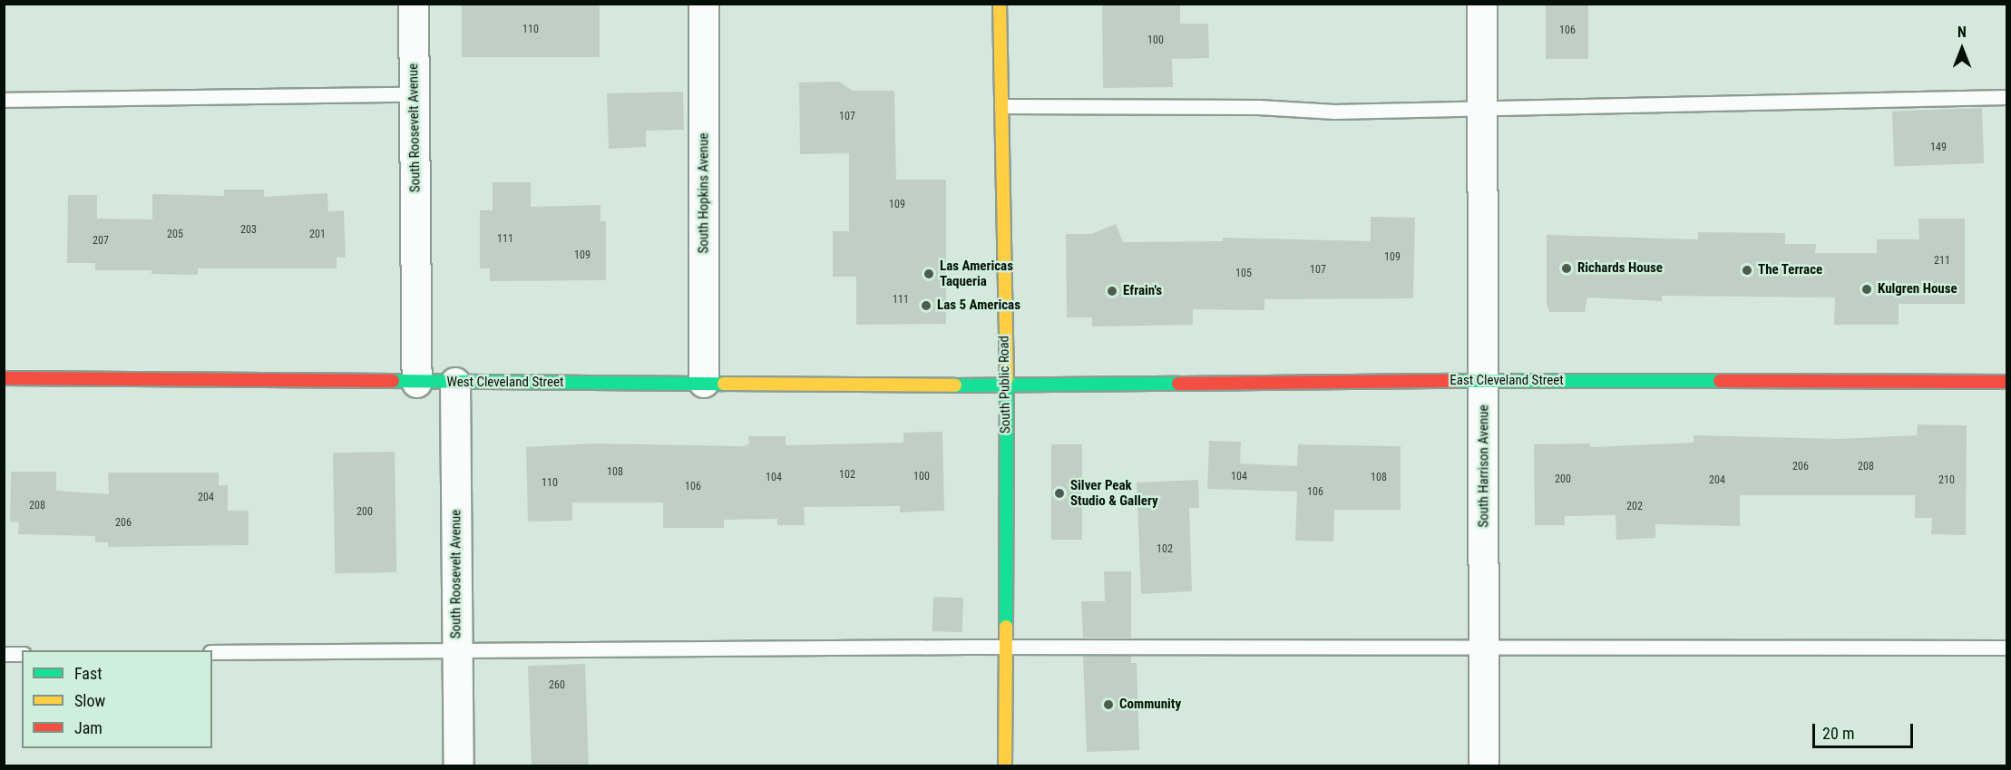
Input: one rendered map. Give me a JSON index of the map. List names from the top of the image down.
{
  "streets": {
    "street": [
      "South Roosevelt Avenue",
      "South Hopkins Avenue",
      "East Cleveland Street",
      "West Cleveland Street",
      "South Public Road",
      "South Harrison Avenue"
    ]
  },
  "crossings": [
    ["South Roosevelt Avenue", "West Cleveland Street"],
    ["South Hopkins Avenue", "West Cleveland Street"],
    ["East Cleveland Street", "West Cleveland Street"],
    ["East Cleveland Street", "South Public Road"],
    ["East Cleveland Street", "South Harrison Avenue"],
    ["West Cleveland Street", "South Public Road"]
  ],
  "places": [
    "Richards House",
    "The Terrace",
    "Las Americas Taqueria",
    "Kulgren House",
    "Efrain's",
    "Las 5 Americas",
    "Silver Peak Studio & Gallery",
    "Community"
  ],
  "house_numbers": [
    "110",
    "106",
    "100",
    "107",
    "149",
    "109",
    "203",
    "205",
    "201",
    "111",
    "207",
    "109",
    "109",
    "211",
    "107",
    "105",
    "111",
    "206",
    "208",
    "108",
    "102",
    "100",
    "104",
    "104",
    "108",
    "200",
    "204",
    "210",
    "110",
    "106",
    "106",
    "204",
    "208",
    "202",
    "200",
    "206",
    "102",
    "260"
  ],
  "legend": ["Fast", "Slow", "Jam"],
  "scale_bar": "20 m",
  "north": "top"
}
